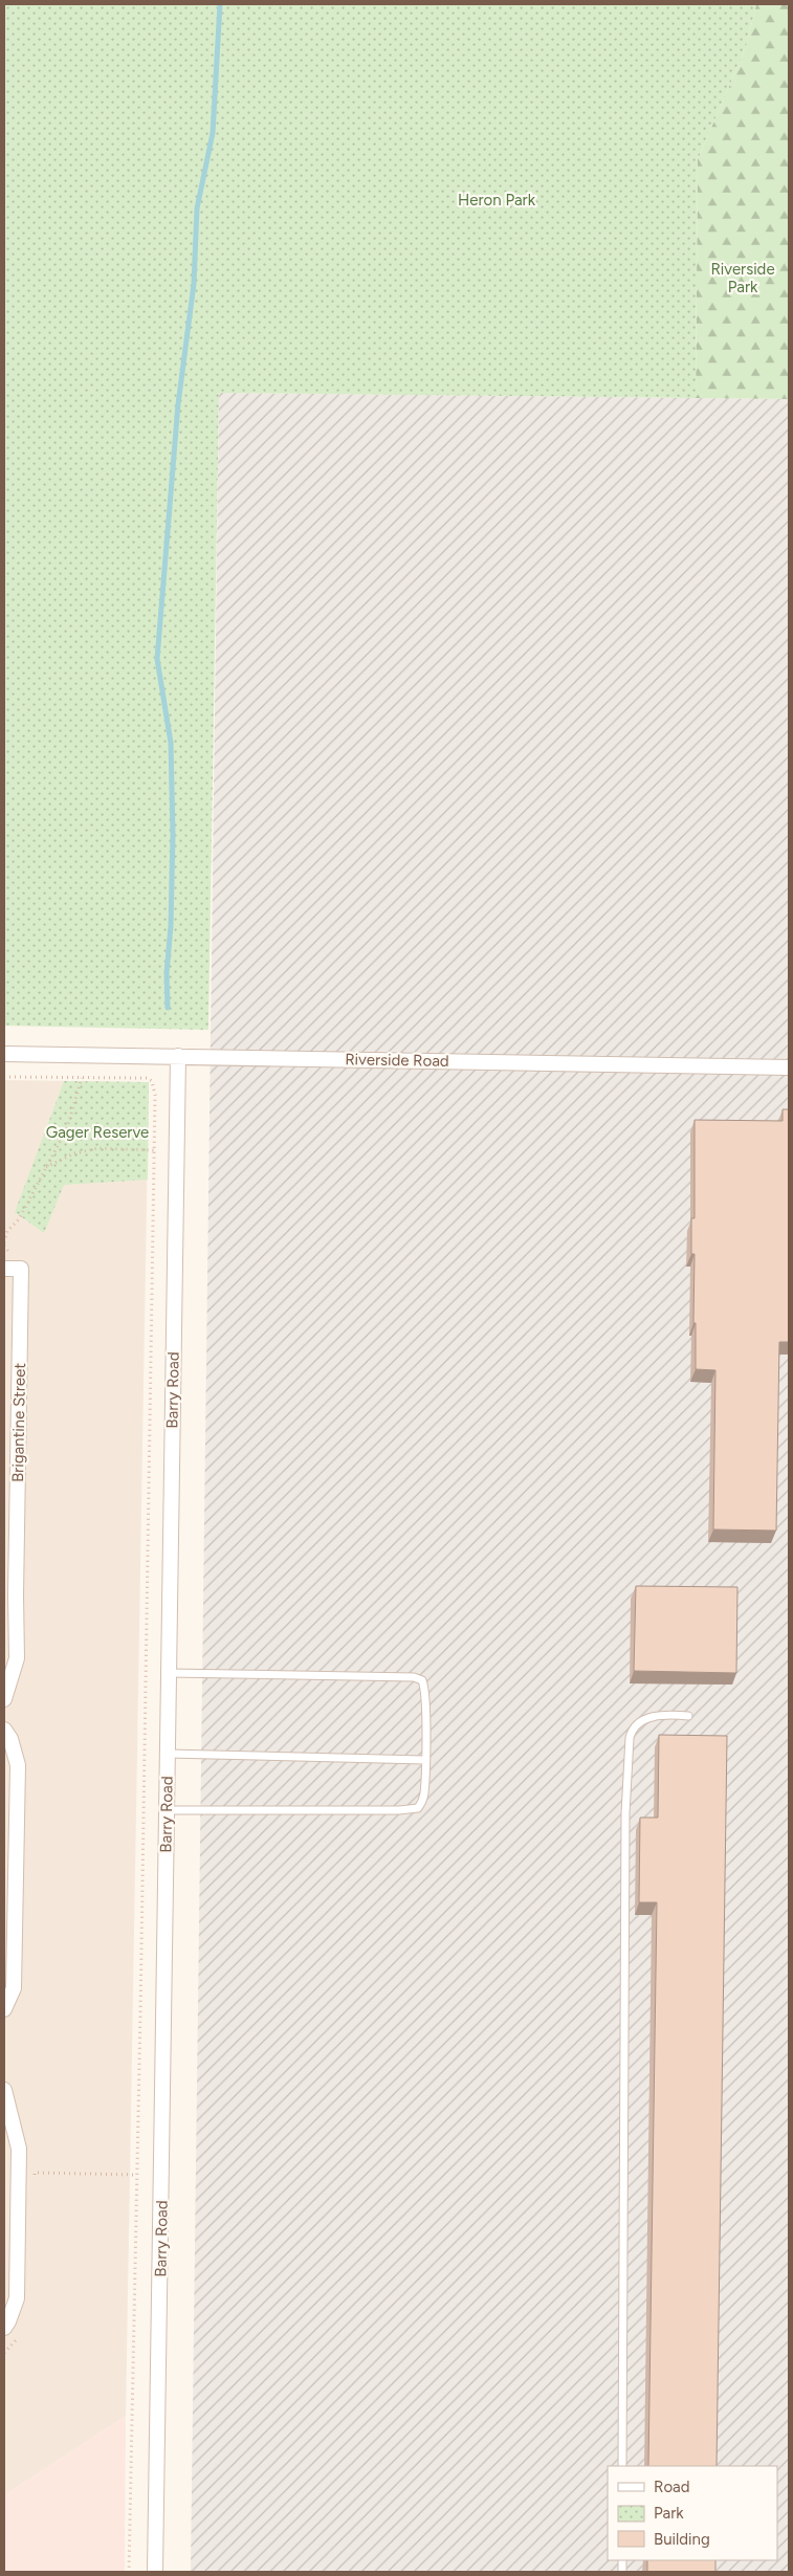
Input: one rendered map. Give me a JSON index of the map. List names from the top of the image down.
{
  "streets": {
    "street": ["Riverside Road", "Barry Road", "Brigantine Street"]
  },
  "crossings": [
    ["Riverside Road", "Barry Road"]
  ],
  "parks": ["Heron Park", "Riverside Park", "Gager Reserve"],
  "legend": ["Road", "Park", "Building"]
}
